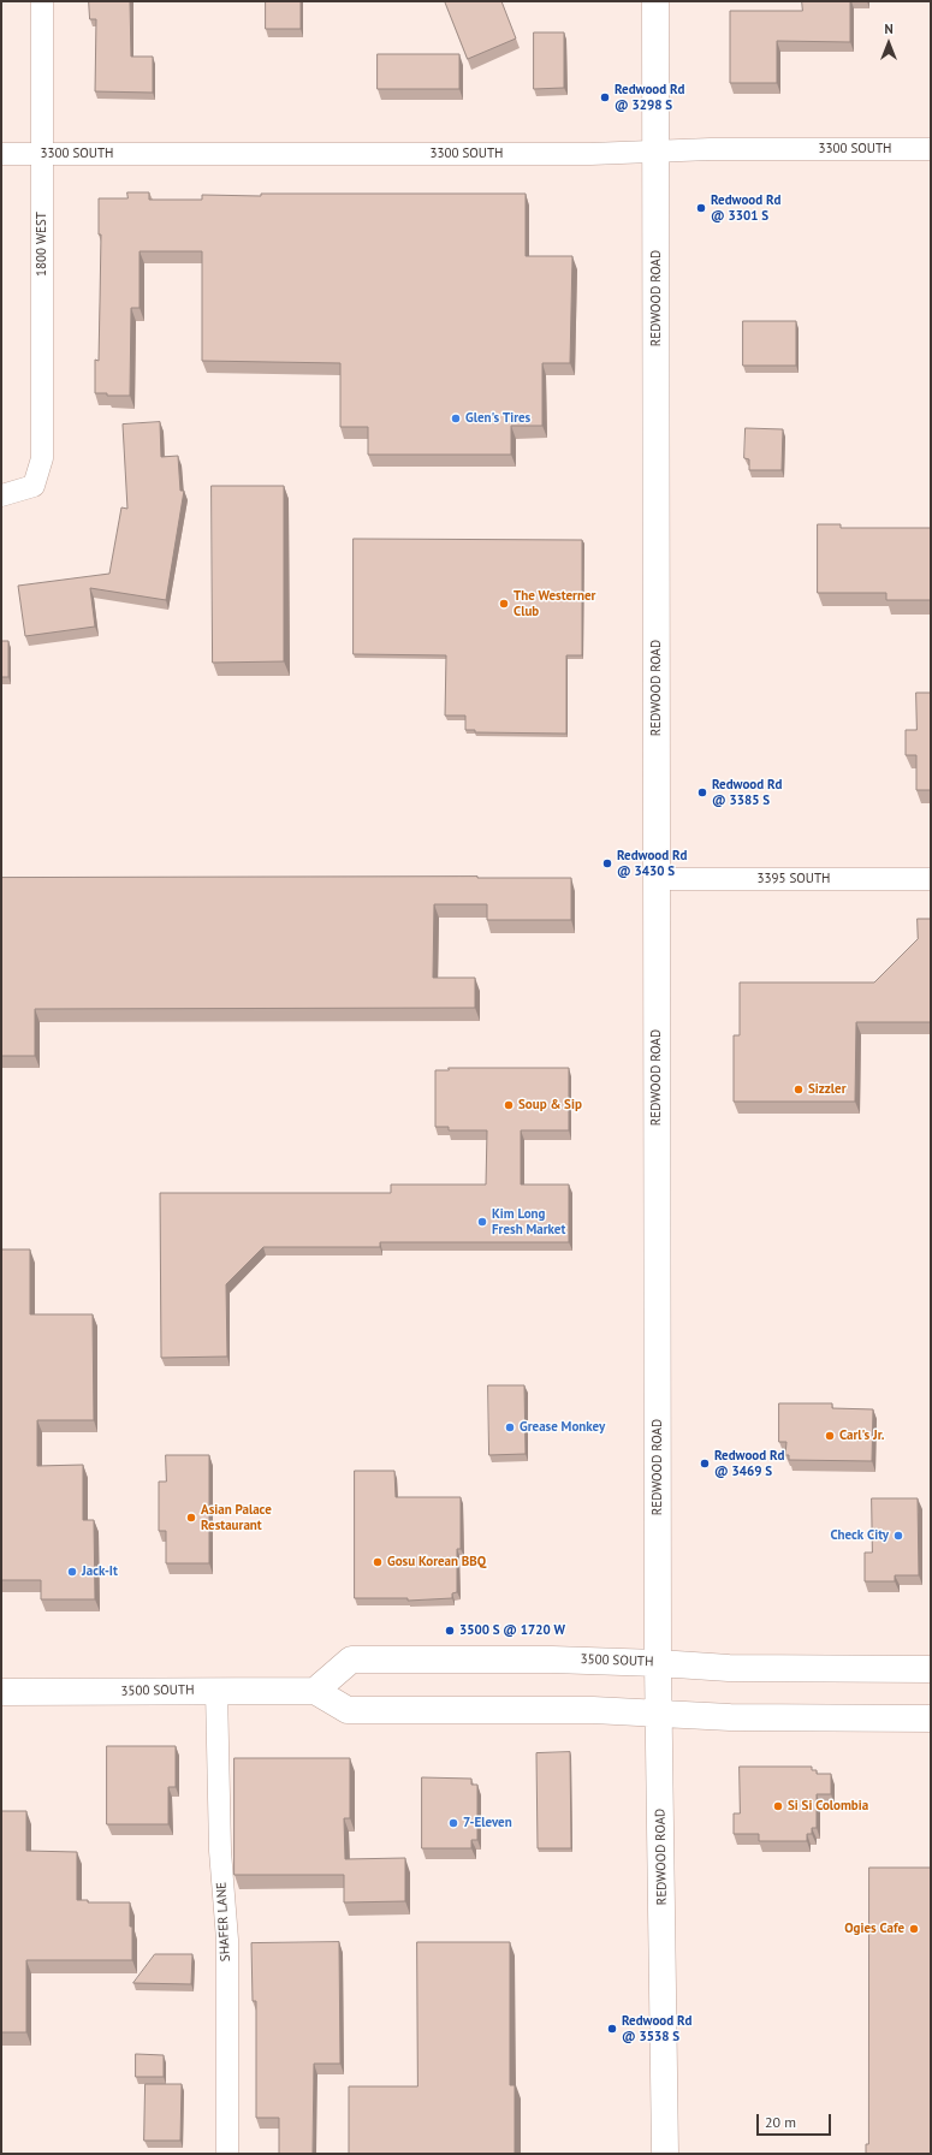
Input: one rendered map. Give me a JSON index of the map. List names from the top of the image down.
{
  "streets": {
    "main road": ["REDWOOD ROAD", "3500 SOUTH"],
    "street": [
      "3300 SOUTH",
      "1800 WEST",
      "3395 SOUTH",
      "SHAFER LANE"
    ]
  },
  "crossings": [
    ["3300 SOUTH", "1800 WEST"],
    ["3300 SOUTH", "REDWOOD ROAD"],
    ["REDWOOD ROAD", "3395 SOUTH"],
    ["REDWOOD ROAD", "3500 SOUTH"],
    ["3500 SOUTH", "SHAFER LANE"]
  ],
  "places": [
    "Redwood Rd @ 3298 S",
    "Redwood Rd @ 3301 S",
    "Glen's Tires",
    "The Westerner Club",
    "Redwood Rd @ 3385 S",
    "Redwood Rd @ 3430 S",
    "Sizzler",
    "Soup & Sip",
    "Kim Long Fresh Market",
    "Grease Monkey",
    "Carl's Jr.",
    "Redwood Rd @ 3469 S",
    "Asian Palace Restaurant",
    "Check City",
    "Gosu Korean BBQ",
    "Jack-It",
    "3500 S @ 1720 W",
    "Si Si Colombia",
    "7-Eleven",
    "Ogies Cafe",
    "Redwood Rd @ 3538 S"
  ],
  "scale_bar": "20 m",
  "north": "top"
}
